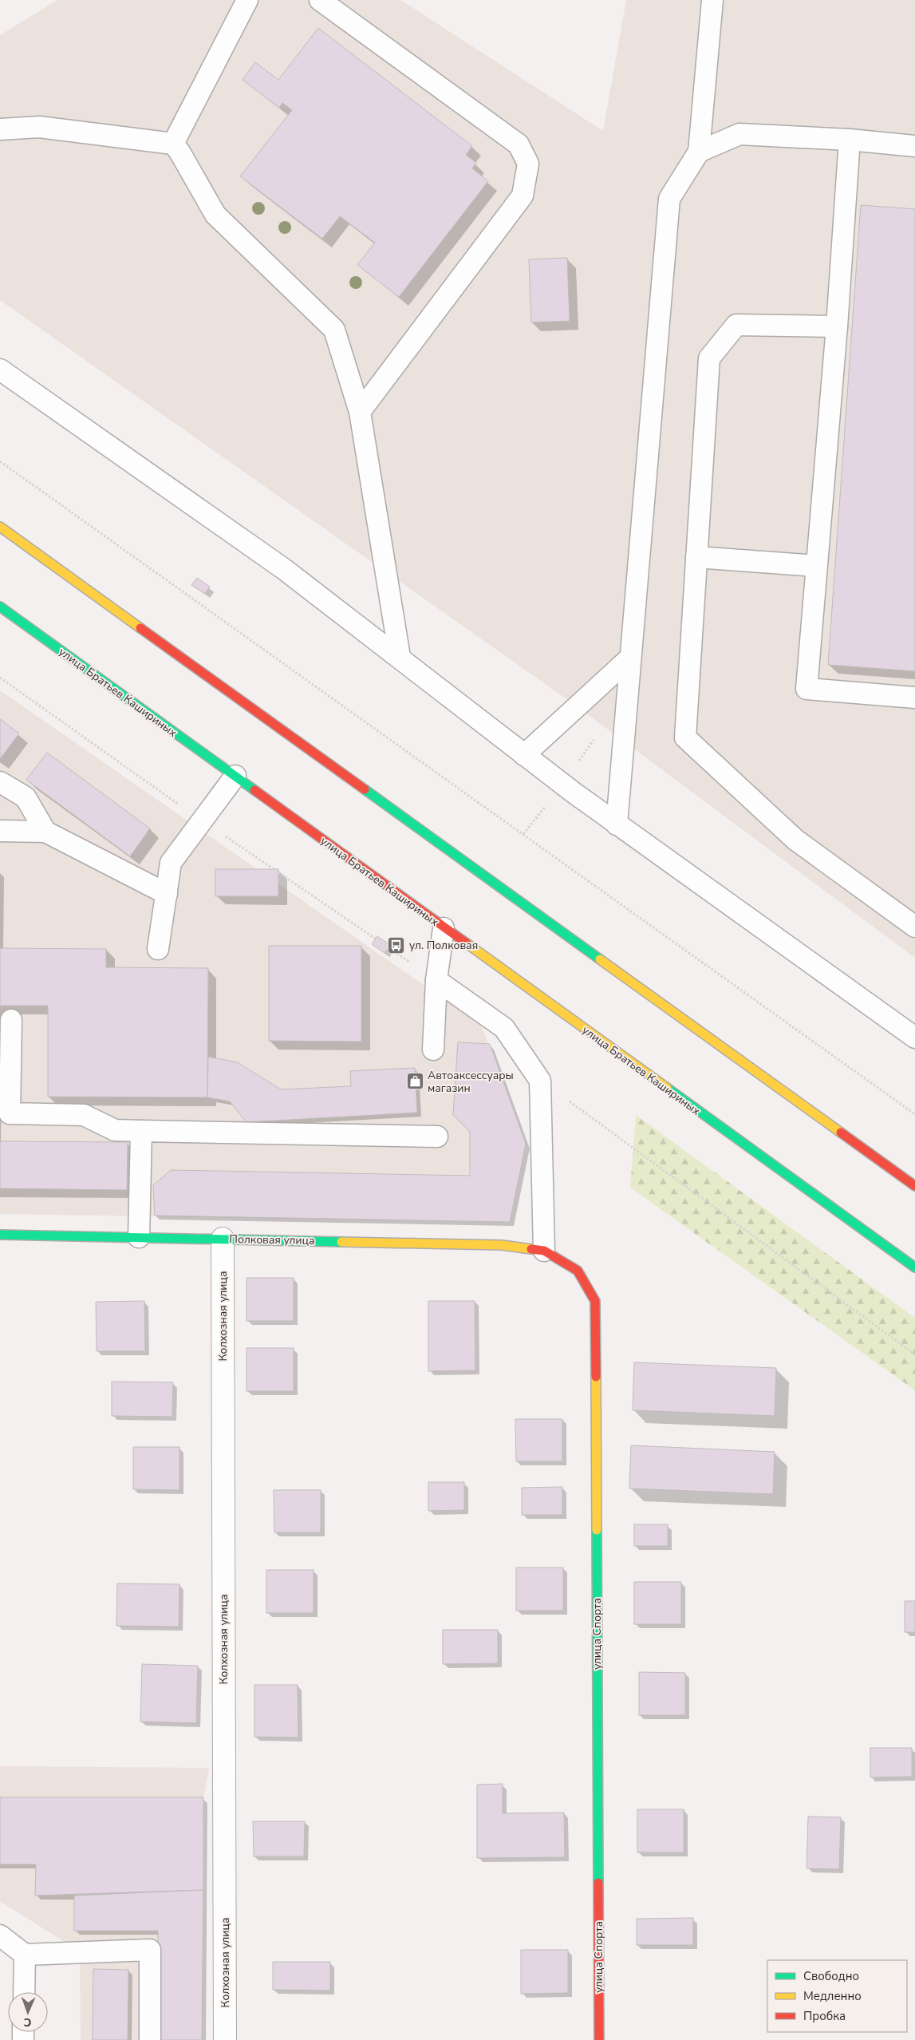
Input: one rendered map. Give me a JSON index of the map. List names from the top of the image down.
{
  "streets": {
    "main road": ["улица Братьев Кашириных", "Полковая улица", "улица Спорта"],
    "street": ["Колхозная улица"]
  },
  "crossings": [
    ["Полковая улица", "Колхозная улица"],
    ["Полковая улица", "улица Спорта"]
  ],
  "places": {
    "bus stop": ["ул. Полковая"],
    "shop": ["Автоаксессуары магазин"]
  },
  "legend": ["Свободно", "Медленно", "Пробка"],
  "north": "bottom"
}
